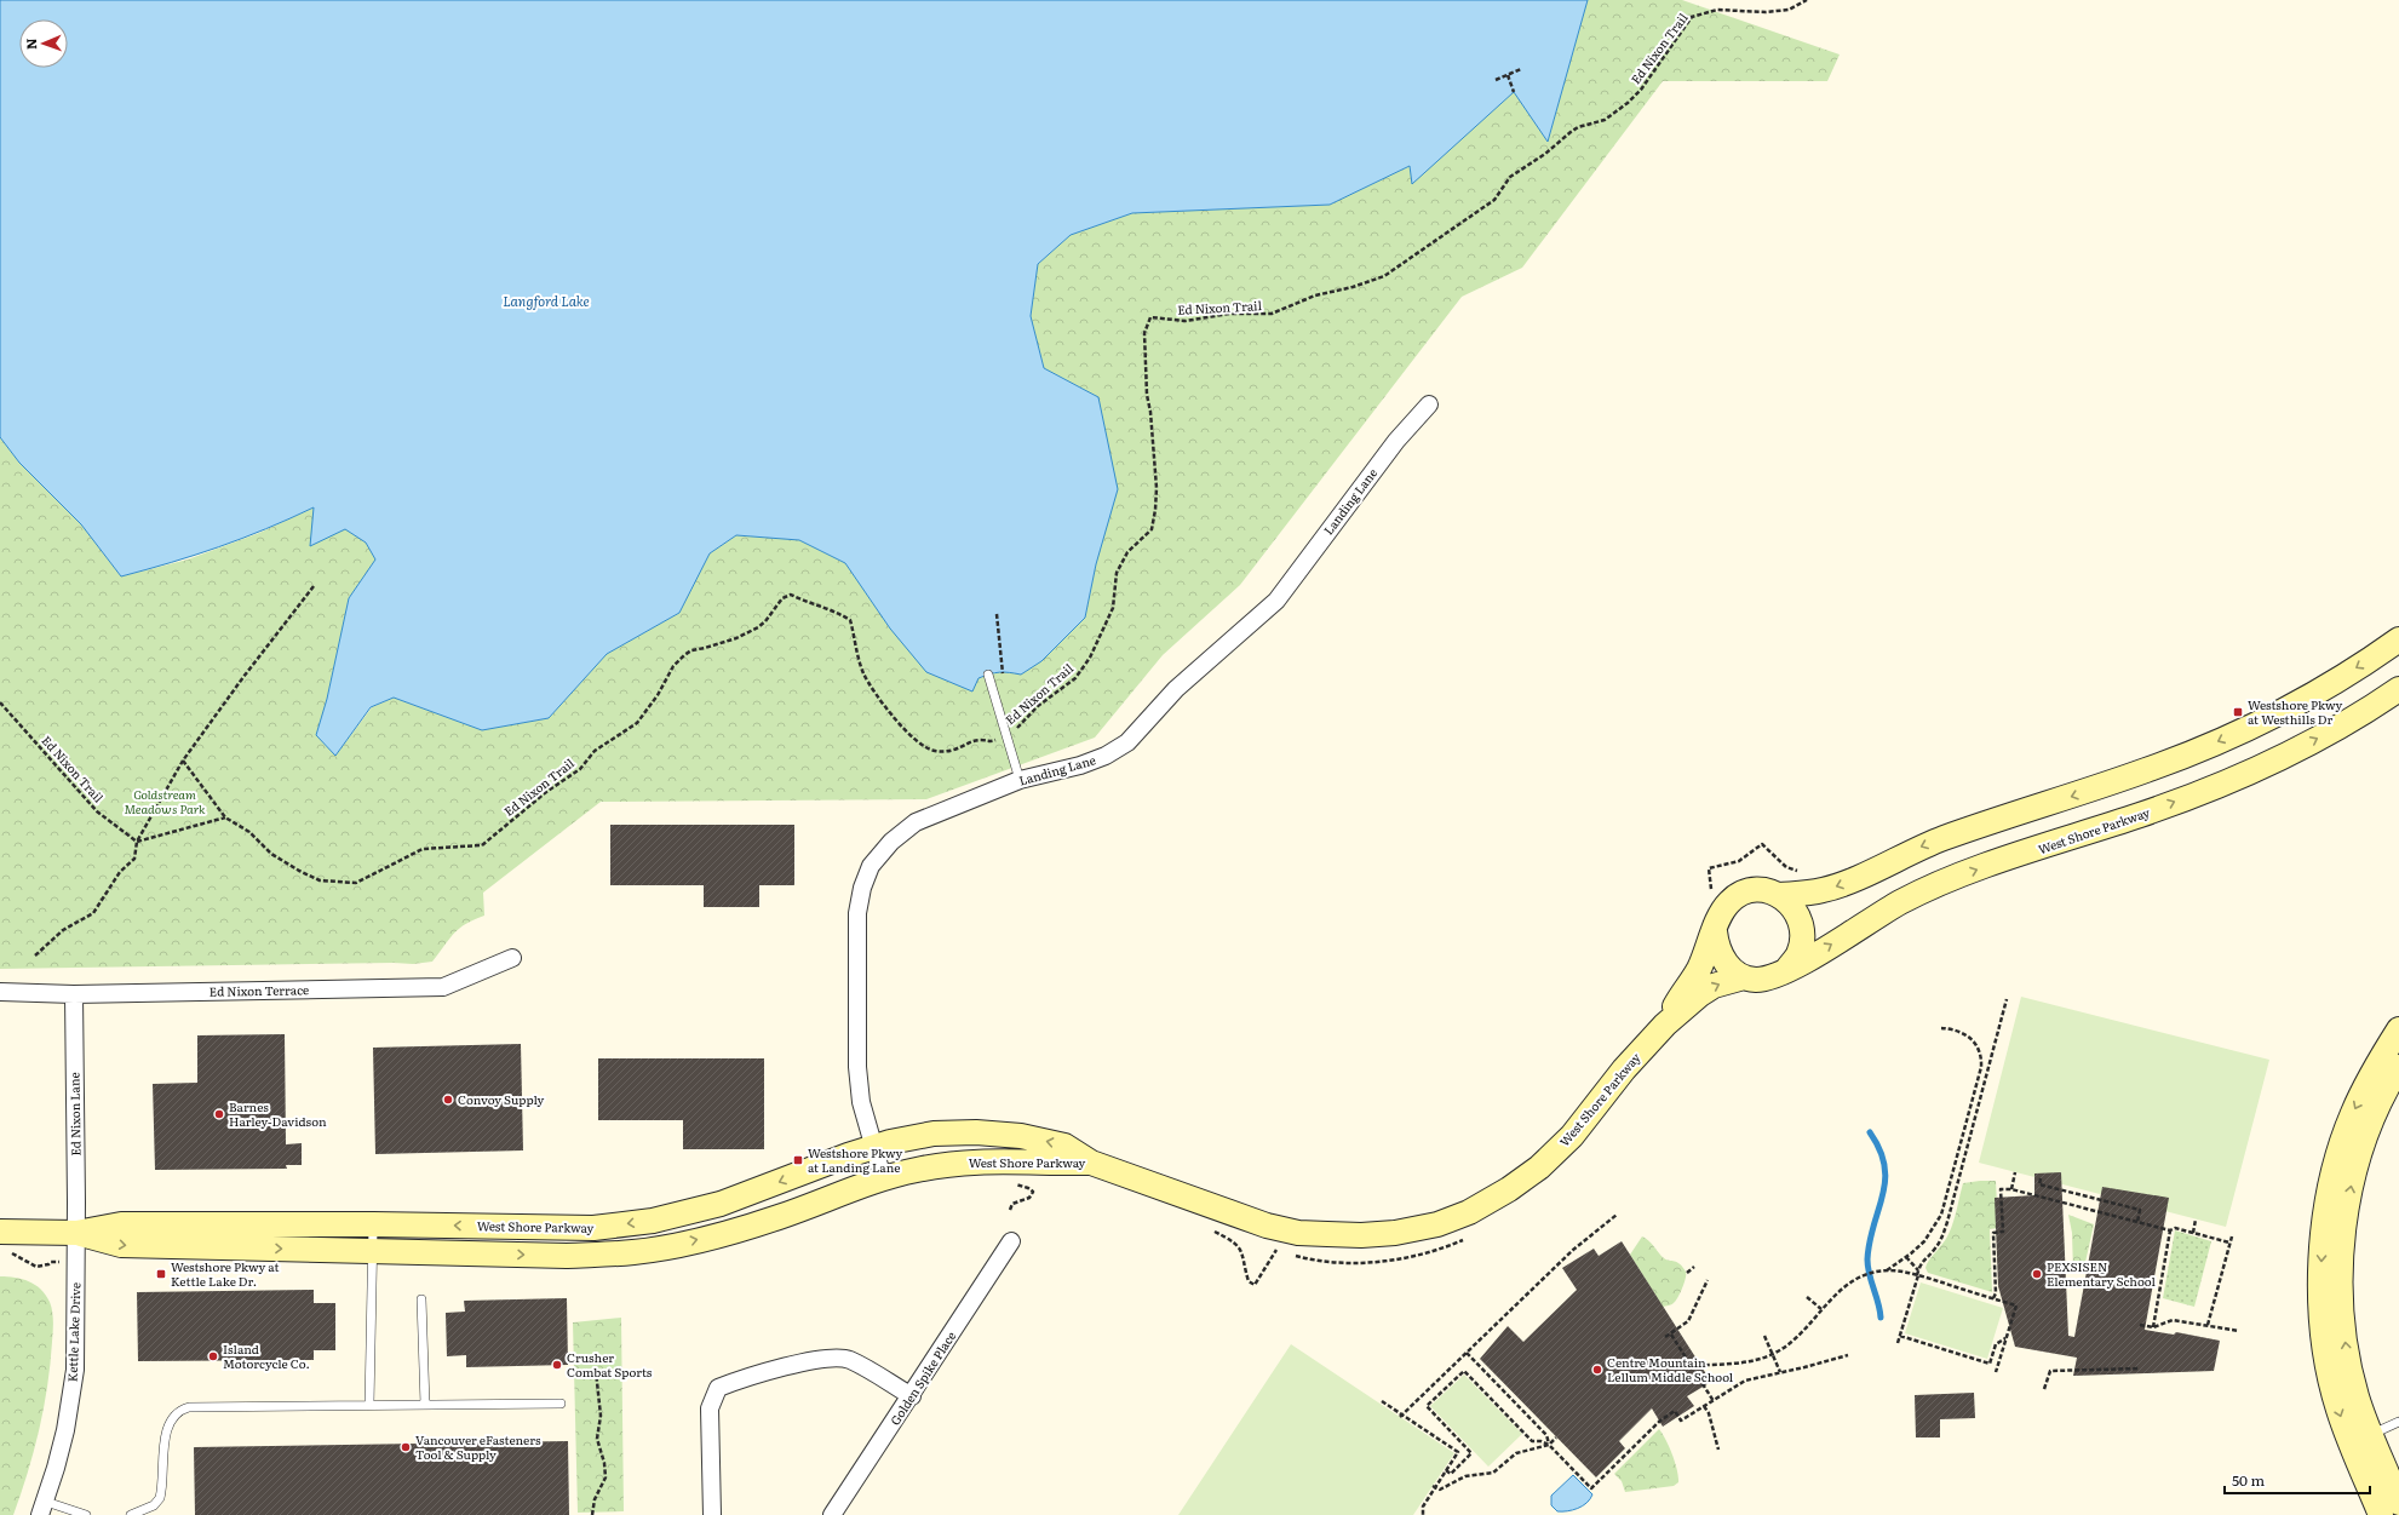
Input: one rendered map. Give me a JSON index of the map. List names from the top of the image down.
{
  "streets": {
    "main road": ["West Shore Parkway"],
    "street": [
      "Landing Lane",
      "Ed Nixon Terrace",
      "Ed Nixon Lane",
      "Kettle Lake Drive",
      "Golden Spike Place"
    ],
    "path": ["Ed Nixon Trail"]
  },
  "crossings": [
    ["Landing Lane", "West Shore Parkway"],
    ["West Shore Parkway", "Ed Nixon Lane"],
    ["West Shore Parkway", "Kettle Lake Drive"],
    ["Ed Nixon Terrace", "Ed Nixon Lane"],
    ["Ed Nixon Lane", "Kettle Lake Drive"]
  ],
  "water": ["Langford Lake"],
  "parks": ["Goldstream Meadows Park"],
  "places": {
    "transit": ["Westshore Pkwy at Westhills Dr", "Westshore Pkwy at Landing Lane", "Westshore Pkwy at Kettle Lake Dr."],
    "other": [
      "Convoy Supply",
      "Barnes Harley-Davidson",
      "PEXSISEṈ Elementary School",
      "Island Motorcycle Co.",
      "Crusher Combat Sports",
      "Centre Mountain Lellum Middle School",
      "Vancouver eFasteners Tool & Supply"
    ]
  },
  "scale_bar": "50 m",
  "north": "left"
}
